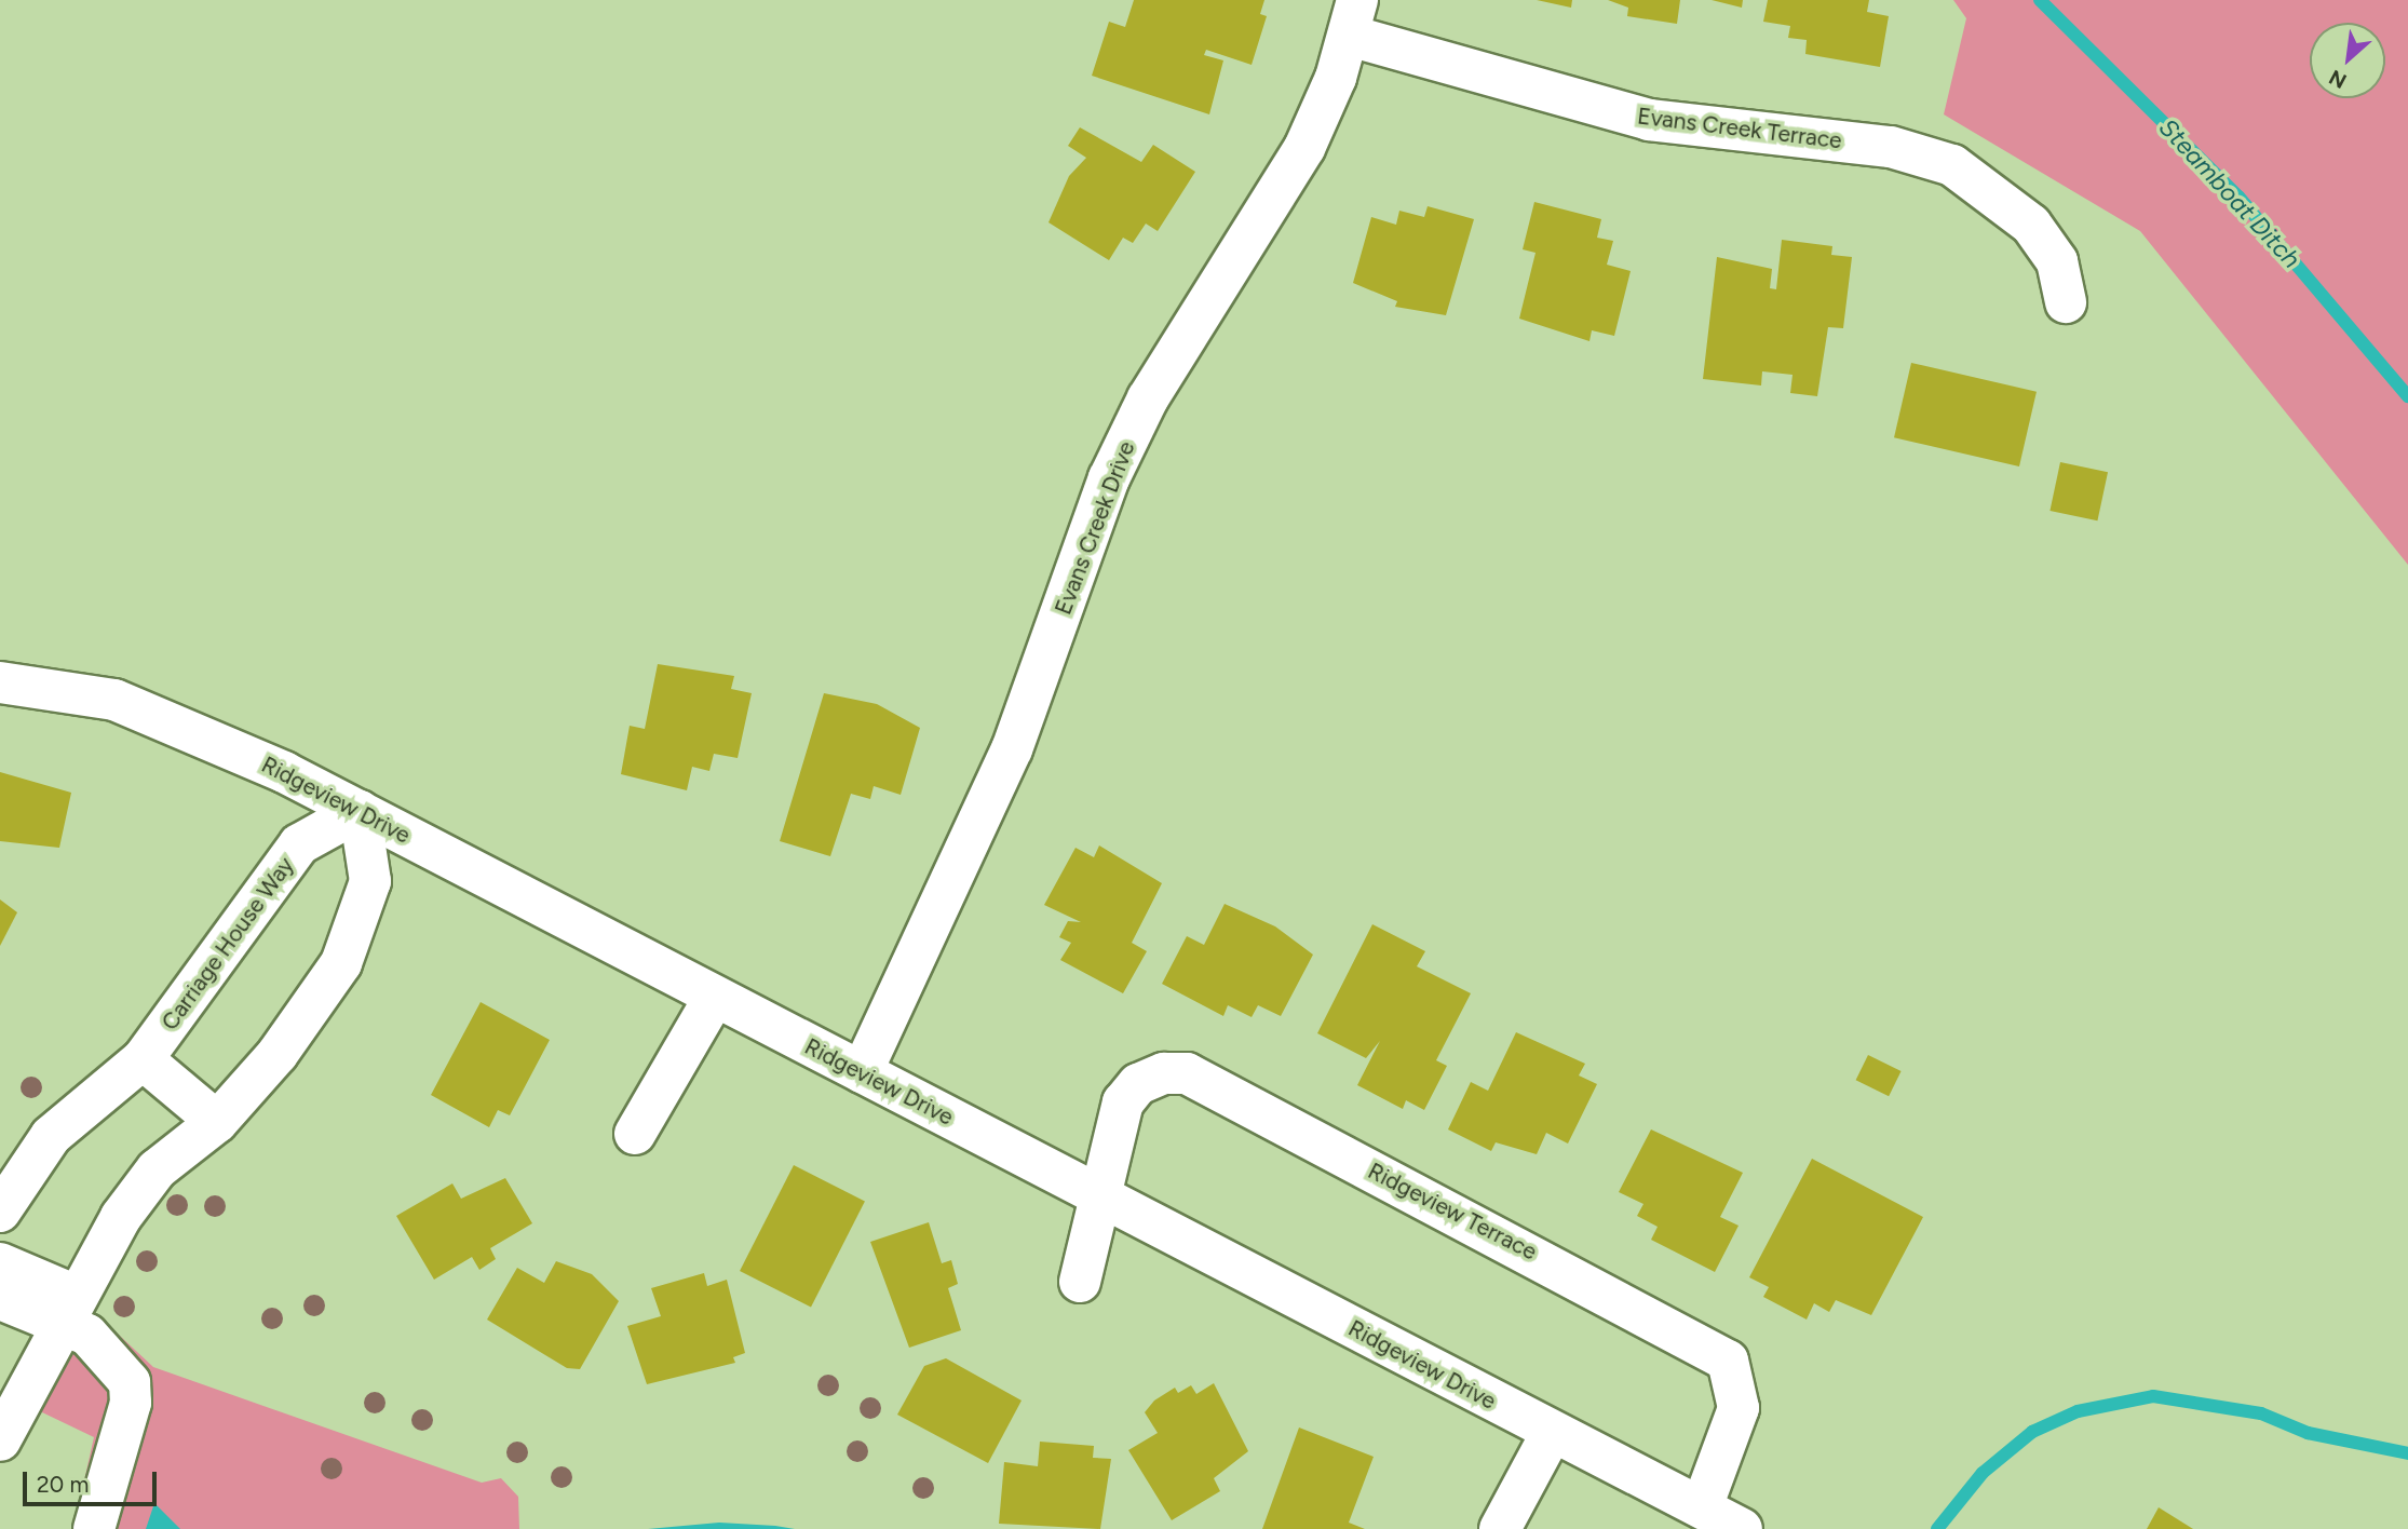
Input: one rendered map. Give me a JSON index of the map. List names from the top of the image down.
{
  "streets": {
    "street": [
      "Evans Creek Terrace",
      "Evans Creek Drive",
      "Ridgeview Drive",
      "Carriage House Way",
      "Ridgeview Terrace"
    ]
  },
  "crossings": [
    ["Evans Creek Terrace", "Evans Creek Drive"],
    ["Evans Creek Drive", "Ridgeview Drive"],
    ["Ridgeview Drive", "Carriage House Way"],
    ["Ridgeview Drive", "Ridgeview Terrace"]
  ],
  "water": ["Steamboat Ditch"],
  "scale_bar": "20 m",
  "north": "bottom left"
}
